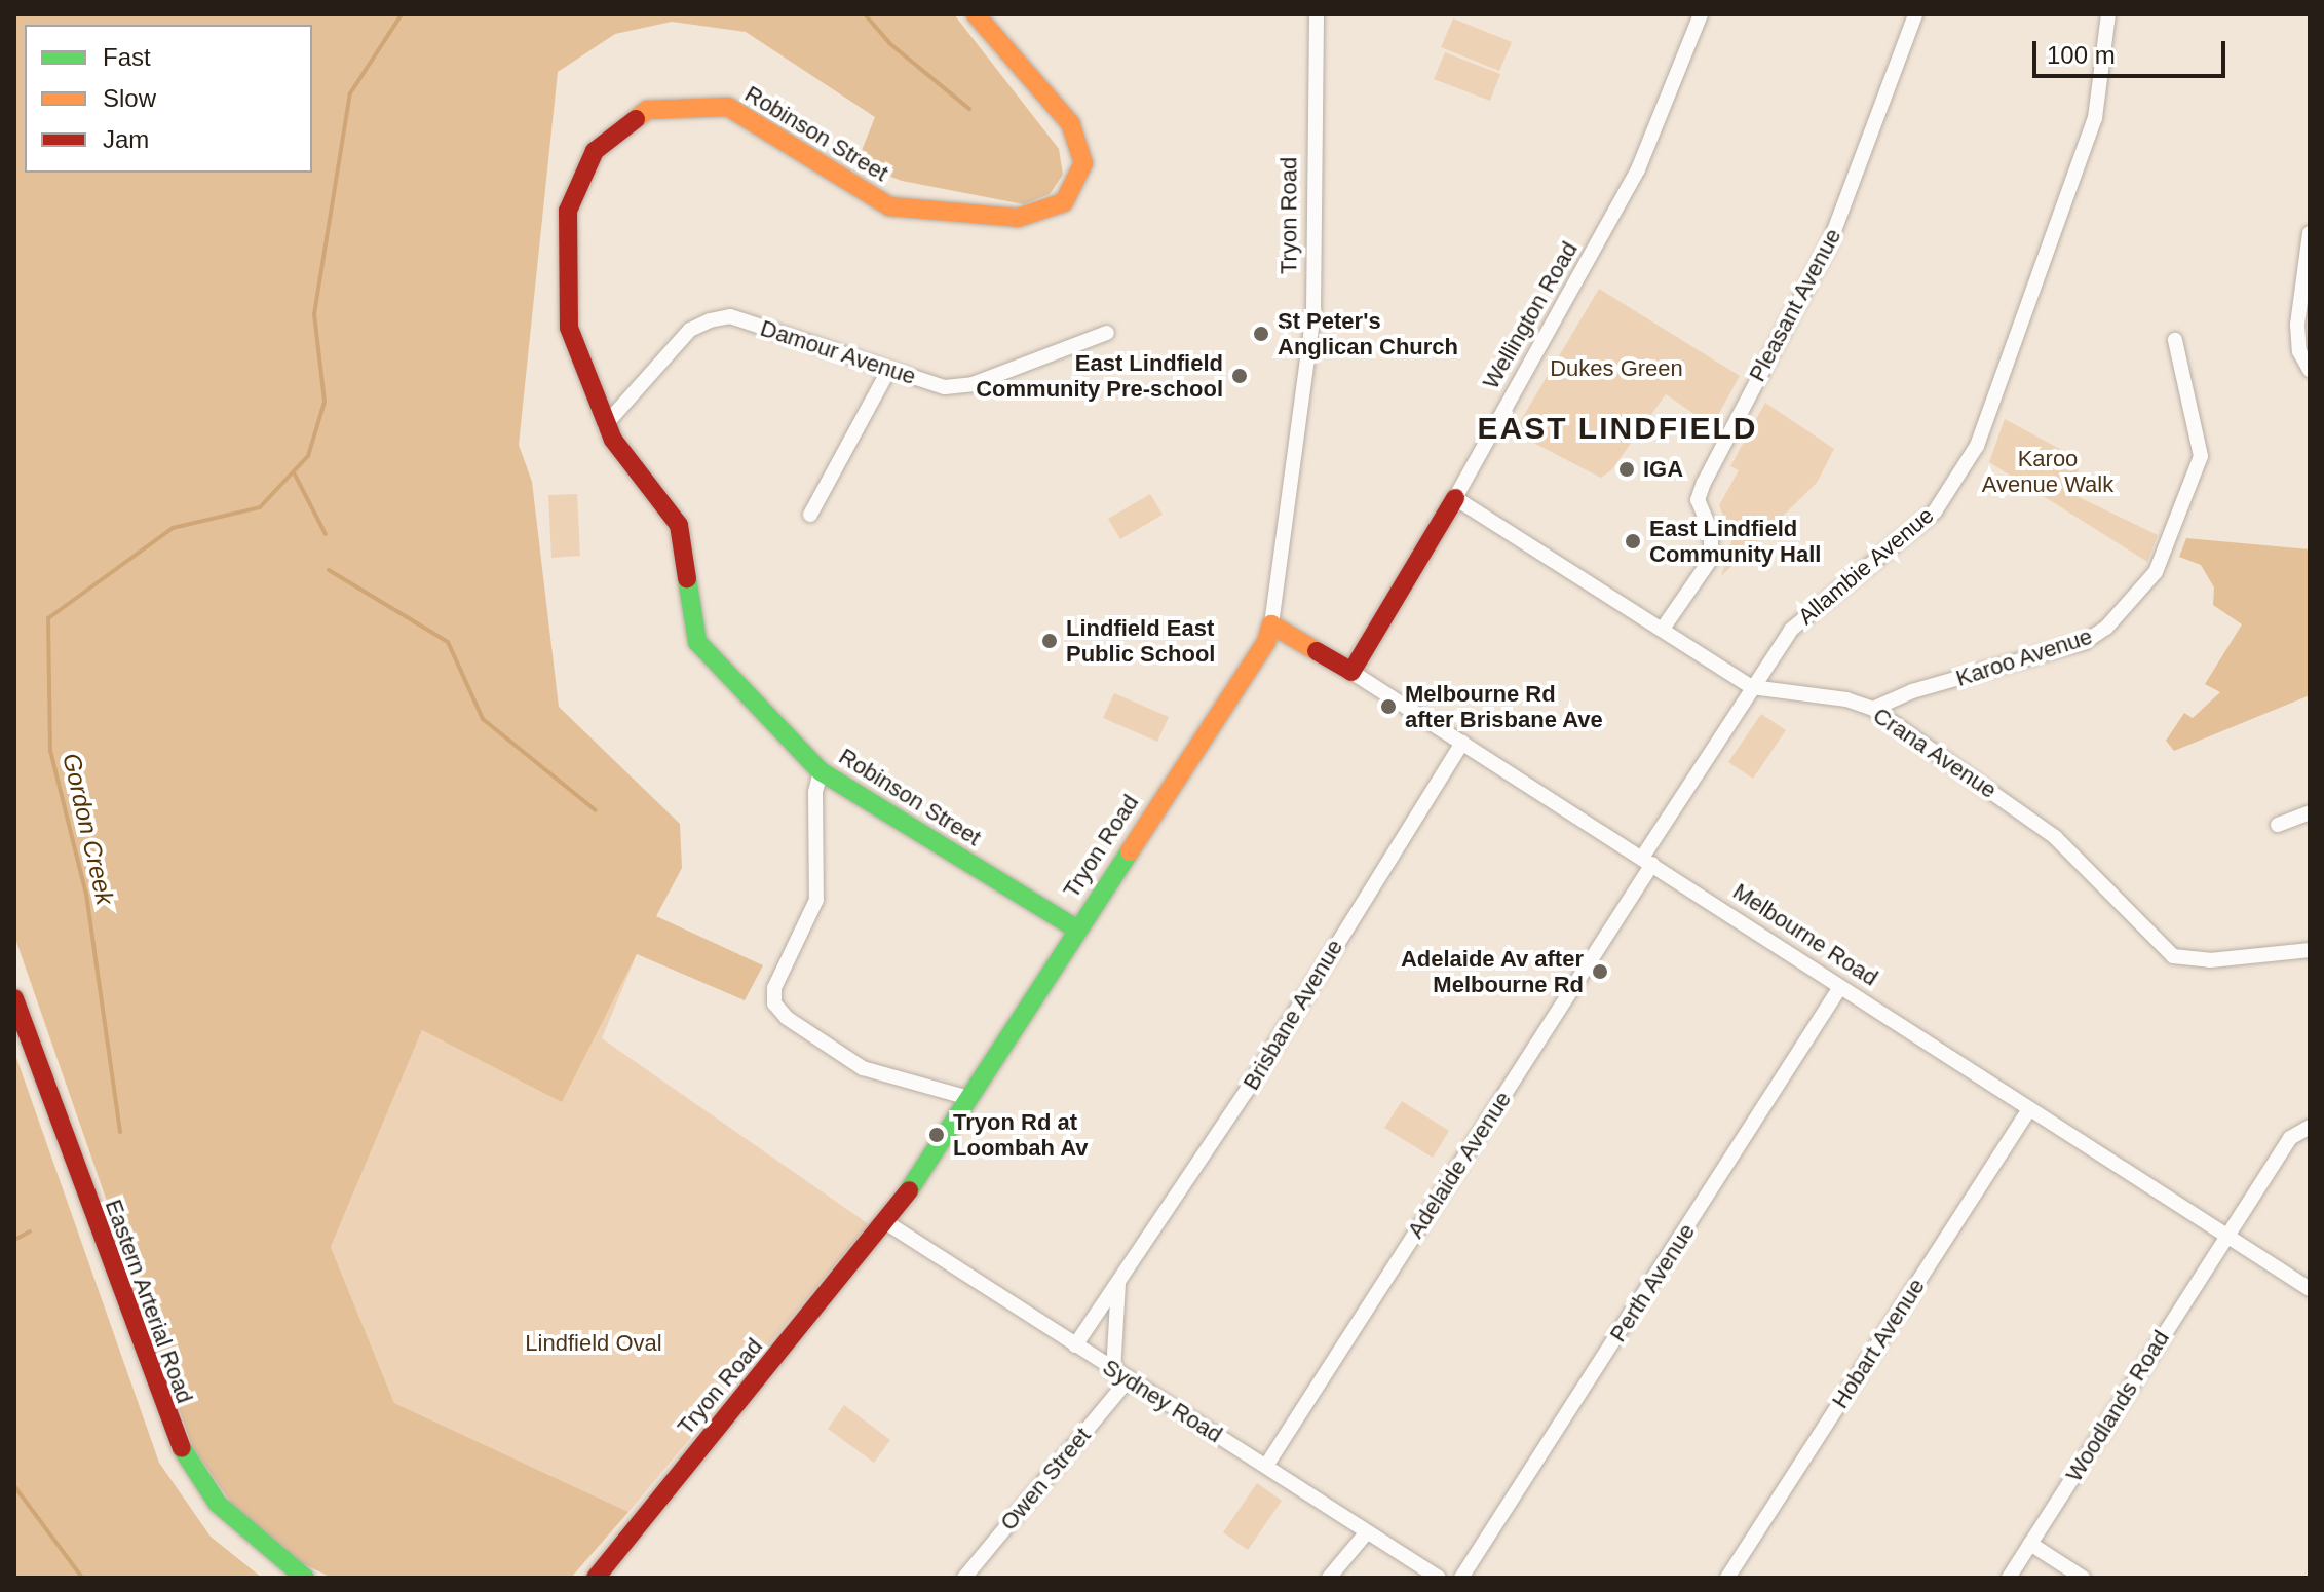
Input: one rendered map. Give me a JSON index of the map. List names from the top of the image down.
{
  "streets": {
    "street": [
      "Robinson Street",
      "Tryon Road",
      "Pleasant Avenue",
      "Wellington Road",
      "Damour Avenue",
      "Allambie Avenue",
      "Karoo Avenue",
      "Crana Avenue",
      "Melbourne Road",
      "Brisbane Avenue",
      "Adelaide Avenue",
      "Perth Avenue",
      "Eastern Arterial Road",
      "Hobart Avenue",
      "Sydney Road",
      "Woodlands Road",
      "Owen Street"
    ]
  },
  "crossings": [
    ["Robinson Street", "Tryon Road"],
    ["Robinson Street", "Damour Avenue"],
    ["Tryon Road", "Melbourne Road"],
    ["Tryon Road", "Sydney Road"],
    ["Pleasant Avenue", "Crana Avenue"],
    ["Wellington Road", "Crana Avenue"],
    ["Wellington Road", "Melbourne Road"],
    ["Allambie Avenue", "Crana Avenue"],
    ["Allambie Avenue", "Melbourne Road"],
    ["Allambie Avenue", "Adelaide Avenue"],
    ["Karoo Avenue", "Crana Avenue"],
    ["Melbourne Road", "Brisbane Avenue"],
    ["Melbourne Road", "Adelaide Avenue"],
    ["Melbourne Road", "Perth Avenue"],
    ["Melbourne Road", "Hobart Avenue"],
    ["Melbourne Road", "Woodlands Road"],
    ["Brisbane Avenue", "Sydney Road"],
    ["Adelaide Avenue", "Sydney Road"],
    ["Sydney Road", "Owen Street"]
  ],
  "districts": ["EAST LINDFIELD"],
  "water": ["Gordon Creek"],
  "parks": ["Dukes Green", "Karoo Avenue Walk", "Lindfield Oval"],
  "places": [
    "St Peter's Anglican Church",
    "East Lindfield Community Pre-school",
    "IGA",
    "East Lindfield Community Hall",
    "Lindfield East Public School",
    "Melbourne Rd after Brisbane Ave",
    "Adelaide Av after Melbourne Rd",
    "Tryon Rd at Loombah Av"
  ],
  "legend": ["Fast", "Slow", "Jam"],
  "scale_bar": "100 m"
}
